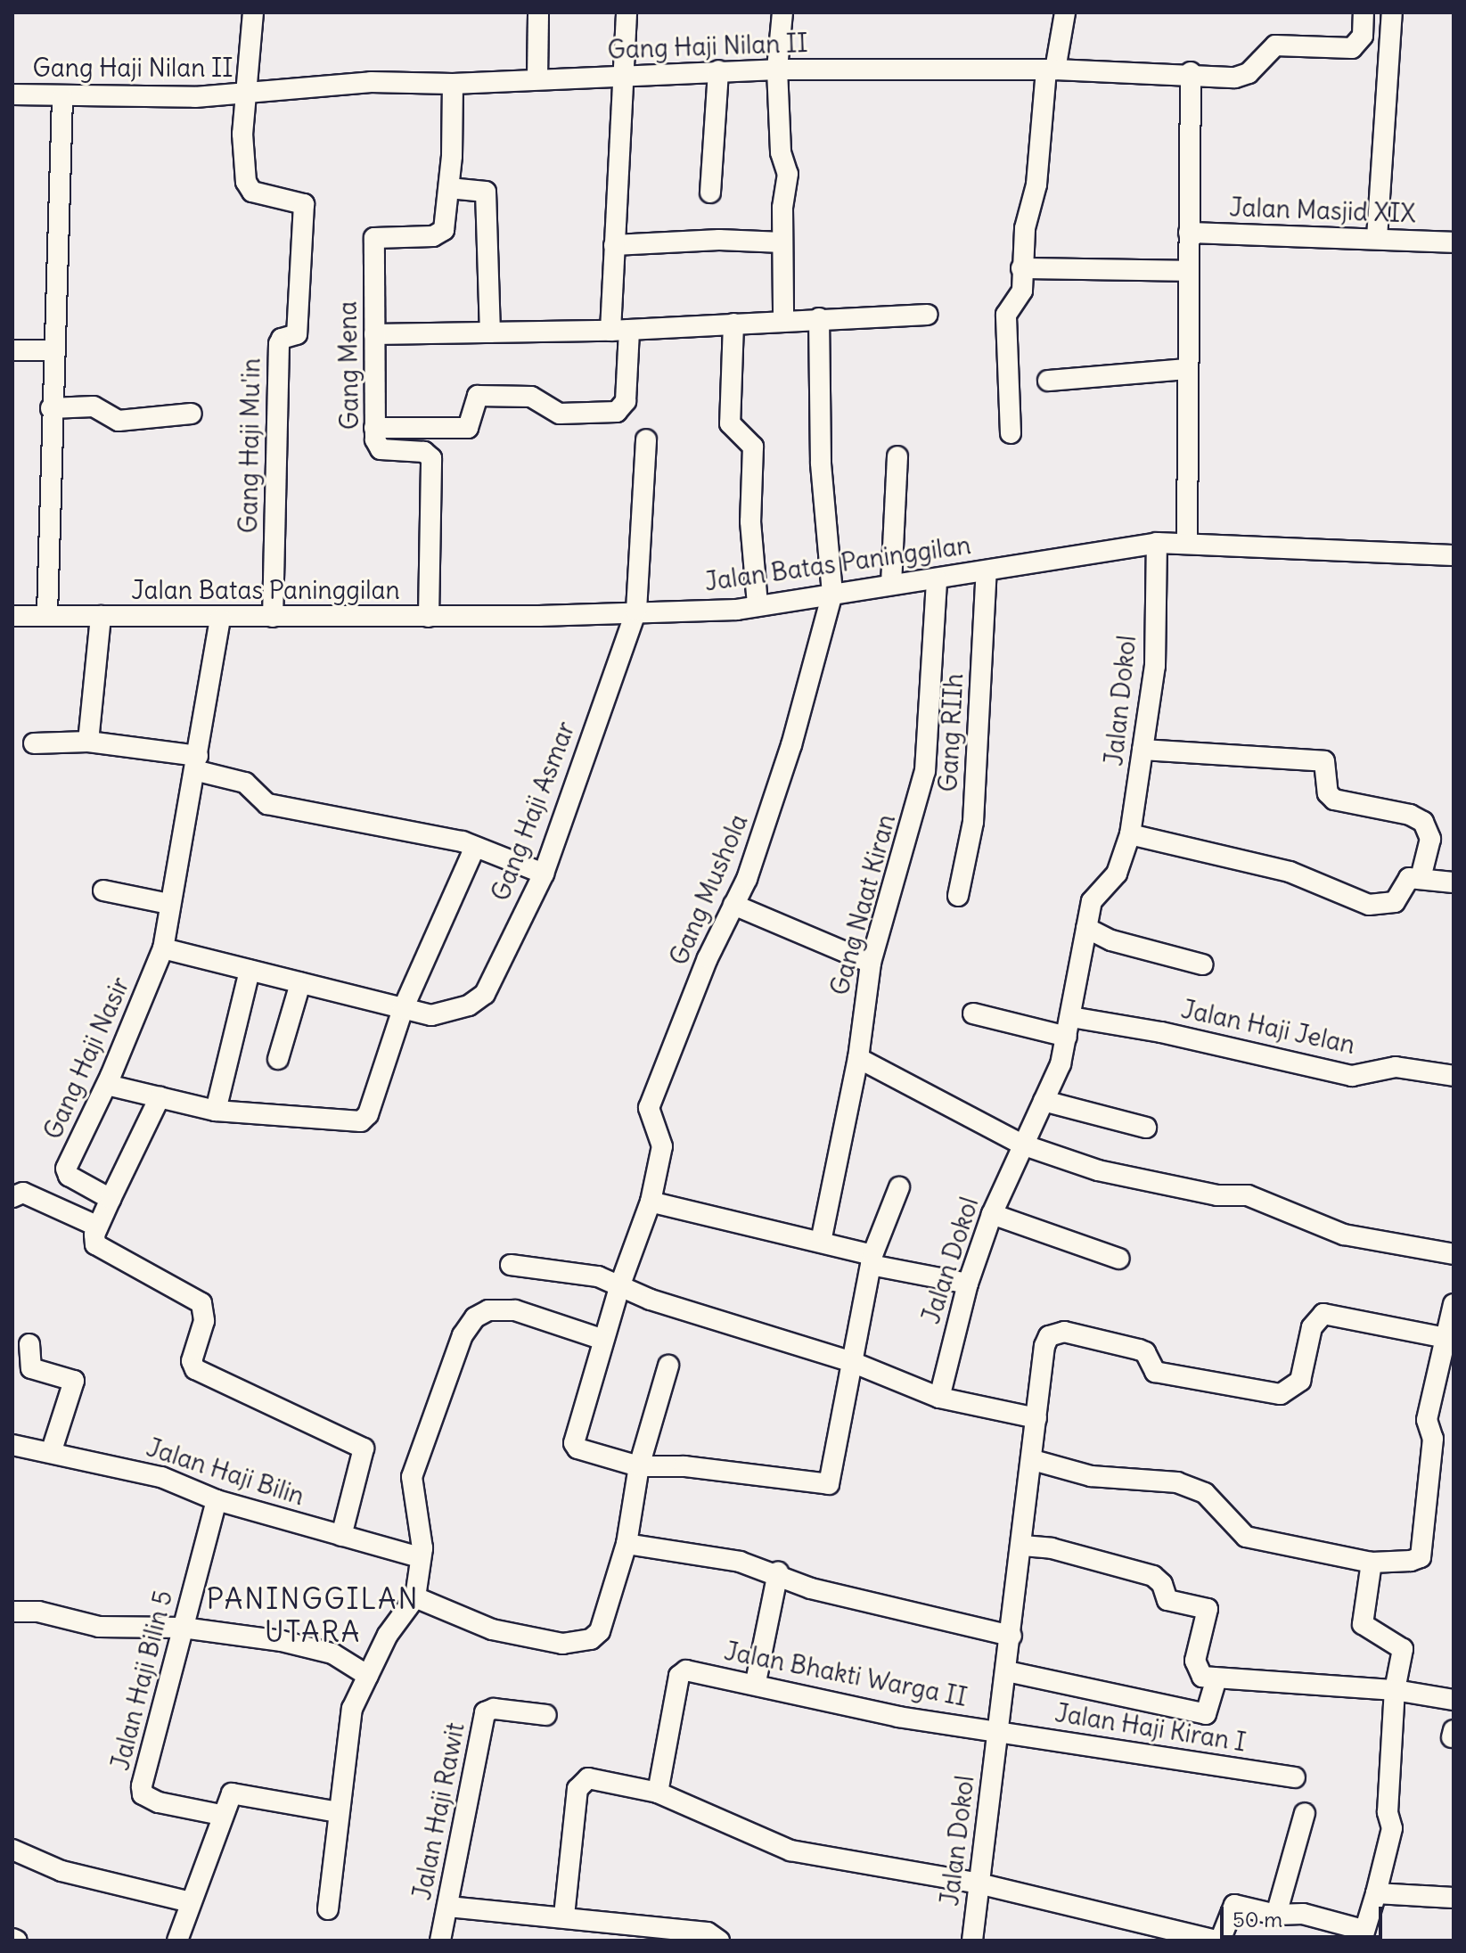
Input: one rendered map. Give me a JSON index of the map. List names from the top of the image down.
{
  "streets": {
    "street": [
      "Gang Haji Nilan II",
      "Jalan Masjid XIX",
      "Gang Mena",
      "Gang Haji Mu'in",
      "Jalan Batas Paninggilan",
      "Jalan Dokol",
      "Gang RIIh",
      "Gang Haji Asmar",
      "Gang Mushola",
      "Gang Naat Kiran",
      "Jalan Haji Jelan",
      "Gang Haji Nasir",
      "Jalan Haji Bilin",
      "Jalan Bhakti Warga II",
      "Jalan Haji Bilin 5",
      "Jalan Haji Kiran I",
      "Jalan Haji Rawit"
    ]
  },
  "crossings": [
    ["Gang Haji Nilan II", "Gang Haji Mu'in"],
    ["Gang Mena", "Jalan Batas Paninggilan"],
    ["Gang Haji Mu'in", "Jalan Batas Paninggilan"],
    ["Jalan Batas Paninggilan", "Jalan Dokol"],
    ["Jalan Batas Paninggilan", "Gang RIIh"],
    ["Jalan Batas Paninggilan", "Gang Haji Asmar"],
    ["Jalan Batas Paninggilan", "Gang Mushola"],
    ["Jalan Batas Paninggilan", "Gang Naat Kiran"],
    ["Jalan Batas Paninggilan", "Gang Haji Nasir"],
    ["Jalan Dokol", "Jalan Haji Jelan"],
    ["Jalan Dokol", "Jalan Bhakti Warga II"],
    ["Jalan Dokol", "Jalan Haji Kiran I"],
    ["Gang Haji Asmar", "Gang Haji Nasir"],
    ["Jalan Haji Bilin", "Jalan Haji Bilin 5"],
    ["Jalan Bhakti Warga II", "Jalan Haji Kiran I"]
  ],
  "districts": ["PANINGGILAN UTARA"],
  "scale_bar": "50 m"
}
